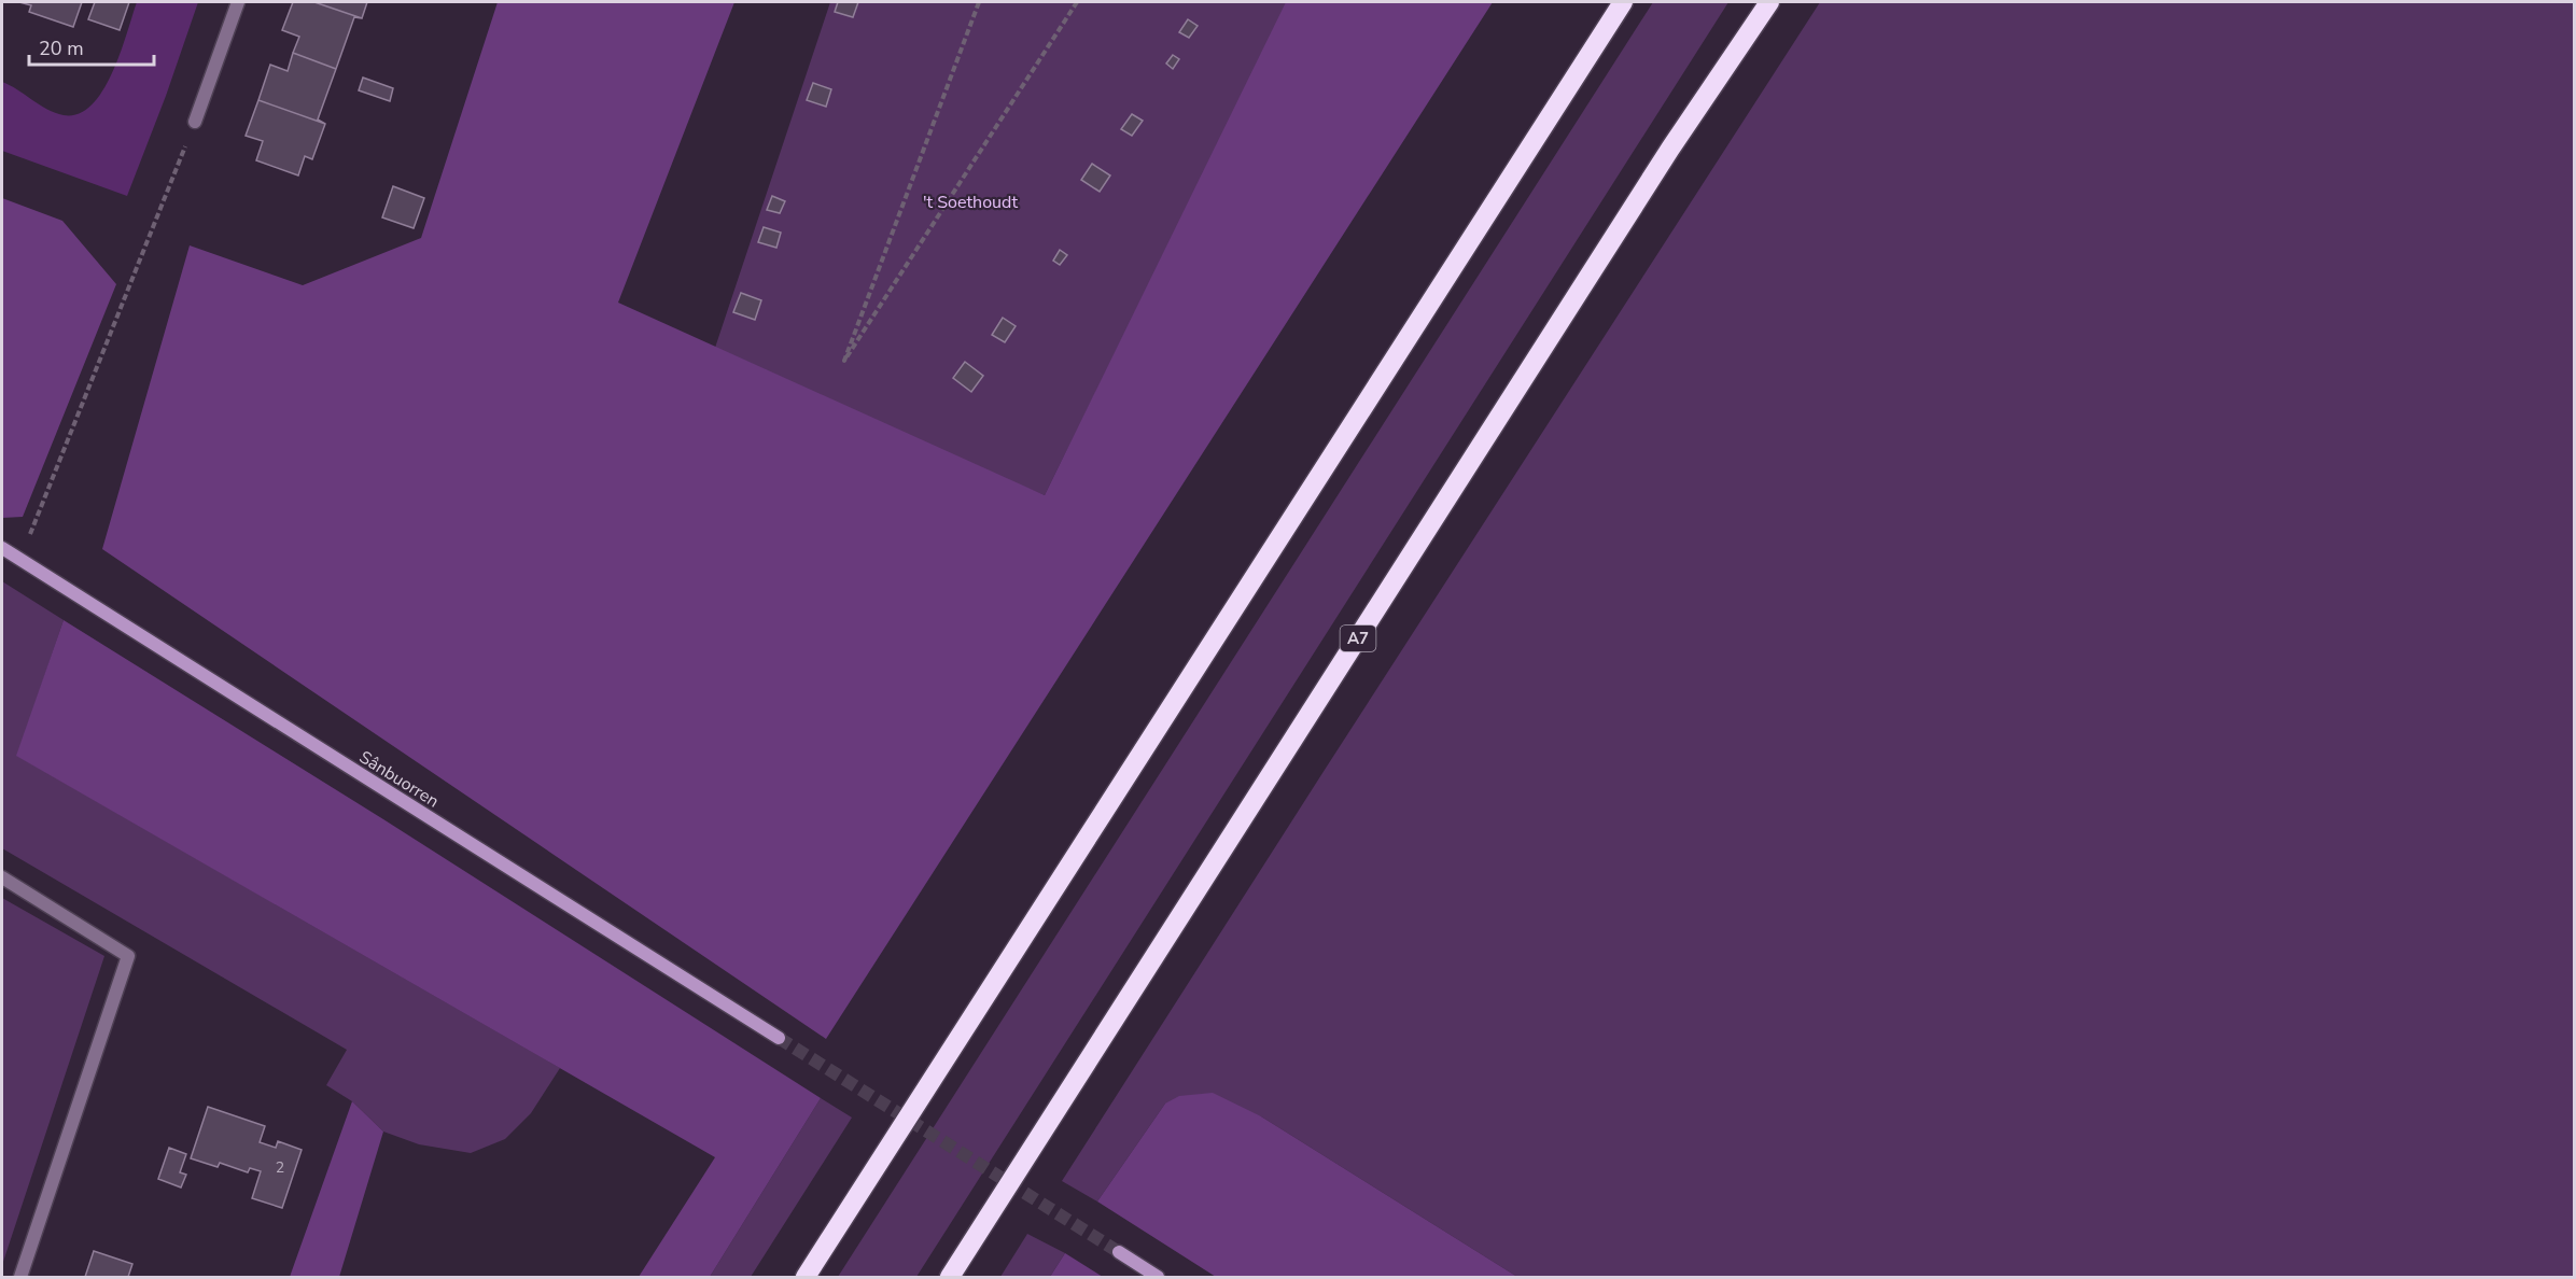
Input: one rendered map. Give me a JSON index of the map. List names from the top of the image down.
{
  "streets": {
    "highway": ["A7"],
    "street": ["Sânbuorren"]
  },
  "parks": ["'t Soethoudt"],
  "house_numbers": ["2"],
  "scale_bar": "20 m"
}
